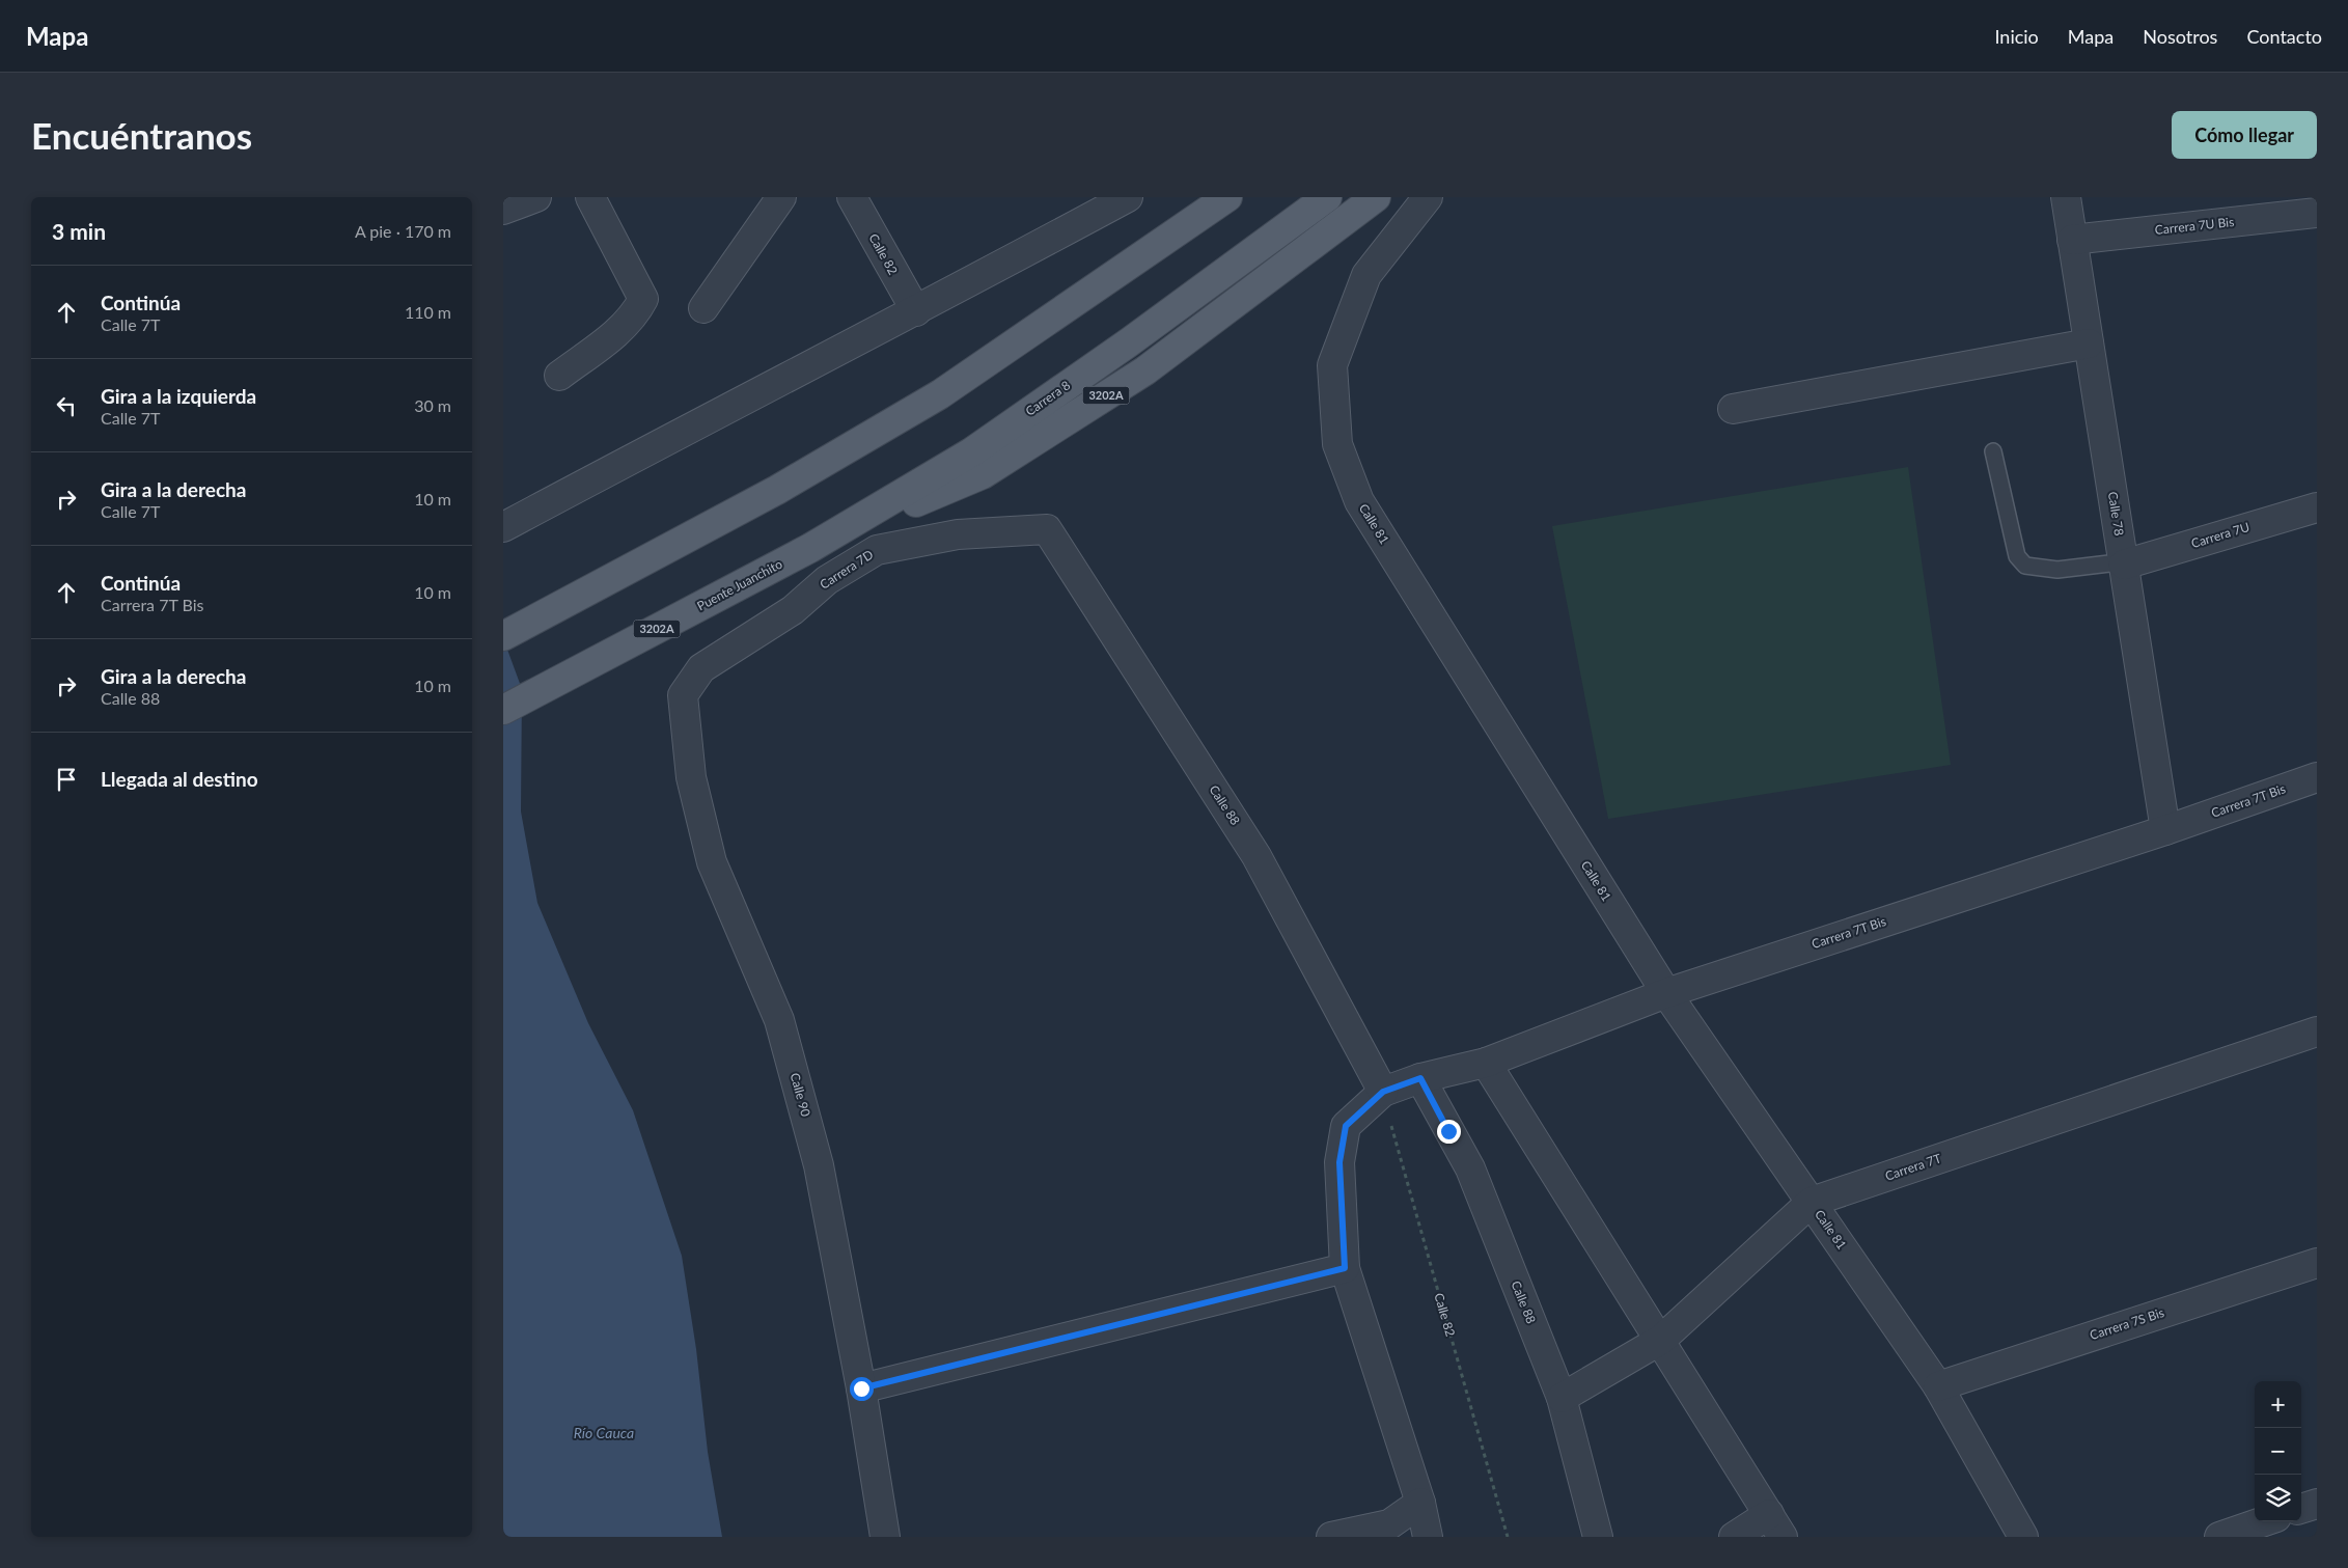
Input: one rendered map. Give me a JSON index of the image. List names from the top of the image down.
{
  "streets": {
    "main road": ["3202A", "Carrera 8", "Puente Juanchito"],
    "street": [
      "Carrera 7U Bis",
      "Calle 82",
      "Calle 78",
      "Calle 81",
      "Carrera 7U",
      "Carrera 7D",
      "Carrera 7T Bis",
      "Calle 88",
      "Calle 90",
      "Carrera 7T",
      "Carrera 7S Bis"
    ]
  },
  "crossings": [
    ["Carrera 7U Bis", "Calle 78"],
    ["Calle 82", "Carrera 7T Bis"],
    ["Calle 82", "Calle 88"],
    ["3202A", "Carrera 8"],
    ["3202A", "Puente Juanchito"],
    ["Carrera 8", "Puente Juanchito"],
    ["Calle 78", "Carrera 7U"],
    ["Calle 78", "Carrera 7T Bis"],
    ["Calle 81", "Carrera 7T Bis"],
    ["Calle 81", "Carrera 7T"],
    ["Calle 81", "Carrera 7S Bis"],
    ["Carrera 7D", "Calle 88"],
    ["Carrera 7D", "Calle 90"],
    ["Carrera 7T Bis", "Calle 88"],
    ["Calle 88", "Carrera 7T"]
  ],
  "water": ["Río Cauca"],
  "page": {
    "header": "Mapa",
    "nav": [
      "Inicio",
      "Mapa",
      "Nosotros",
      "Contacto"
    ],
    "buttons": "Cómo llegar",
    "title": "Encuéntranos",
    "heading": ["3 min", "A pie · 170 m"],
    "list": [
      ["Continúa", "Calle 7T", "110 m"],
      ["Gira a la izquierda", "Calle 7T", "30 m"],
      ["Gira a la derecha", "Calle 7T", "10 m"],
      ["Continúa", "Carrera 7T Bis", "10 m"],
      ["Gira a la derecha", "Calle 88", "10 m"],
      "Llegada al destino"
    ],
    "map_buttons": ["+", "−"]
  }
}
